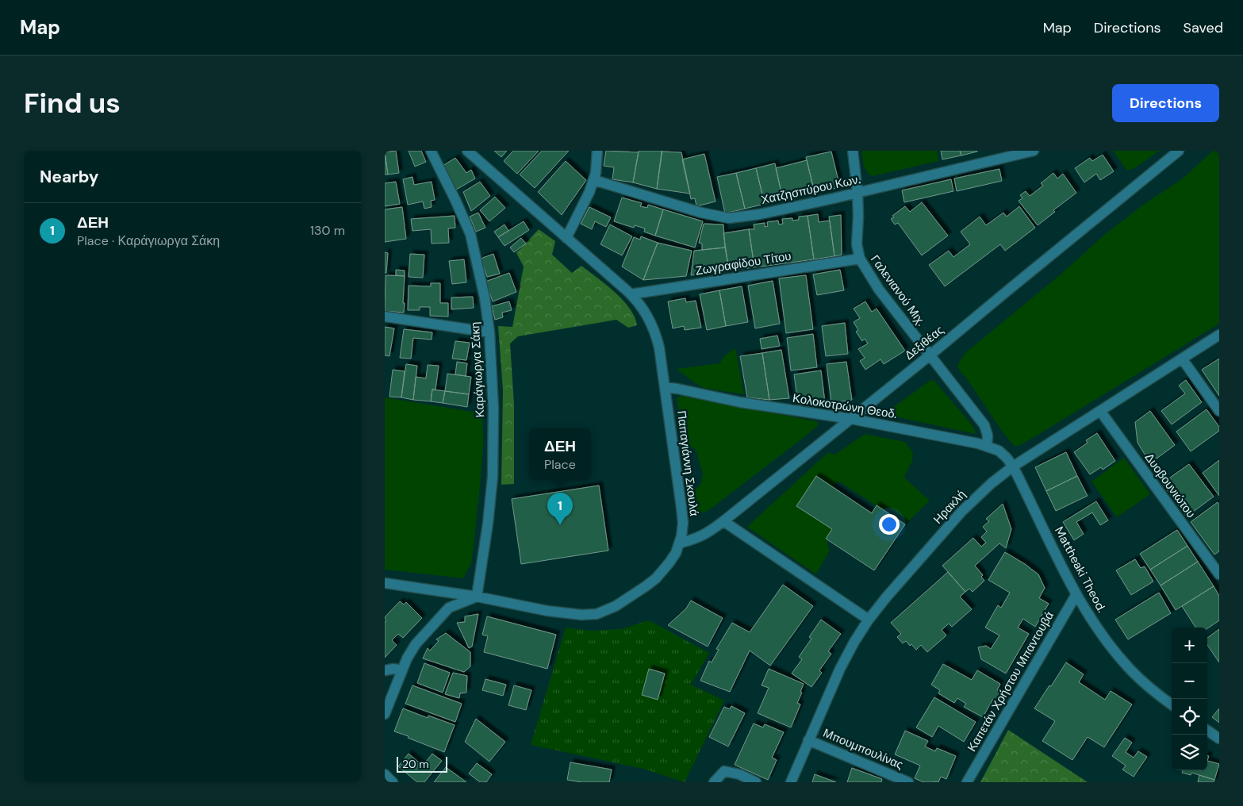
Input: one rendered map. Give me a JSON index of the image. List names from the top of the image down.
{
  "streets": {
    "street": [
      "Χατζησπύρου Κων.",
      "Ζωγραφίδου Τίτου",
      "Γαλενιανού Μιχ.",
      "Δεξιθέας",
      "Καράγιωργα Σάκη",
      "Κολοκοτρώνη Θεοδ.",
      "Παπαγιάννη Σκουλά",
      "Δυοβουνιώτου",
      "Ηρακλή",
      "Mattheaki Theod.",
      "Καπετάν Χρήστου Μπαντουβά",
      "Μπουμπουλίνας"
    ]
  },
  "crossings": [
    ["Χατζησπύρου Κων.", "Γαλενιανού Μιχ."],
    ["Ζωγραφίδου Τίτου", "Γαλενιανού Μιχ."],
    ["Ζωγραφίδου Τίτου", "Παπαγιάννη Σκουλά"],
    ["Γαλενιανού Μιχ.", "Δεξιθέας"],
    ["Γαλενιανού Μιχ.", "Κολοκοτρώνη Θεοδ."],
    ["Δεξιθέας", "Κολοκοτρώνη Θεοδ."],
    ["Δεξιθέας", "Παπαγιάννη Σκουλά"],
    ["Καράγιωργα Σάκη", "Παπαγιάννη Σκουλά"],
    ["Κολοκοτρώνη Θεοδ.", "Παπαγιάννη Σκουλά"],
    ["Κολοκοτρώνη Θεοδ.", "Ηρακλή"],
    ["Κολοκοτρώνη Θεοδ.", "Mattheaki Theod."],
    ["Δυοβουνιώτου", "Ηρακλή"],
    ["Ηρακλή", "Mattheaki Theod."],
    ["Ηρακλή", "Μπουμπουλίνας"],
    ["Mattheaki Theod.", "Καπετάν Χρήστου Μπαντουβά"]
  ],
  "scale_bar": "20 m",
  "page": {
    "header": "Map",
    "nav": ["Map", "Directions", "Saved"],
    "buttons": "Directions",
    "title": "Find us",
    "heading": "Nearby",
    "list": [
      {
        "mark": "1",
        "name": "ΔΕΗ",
        "note": "Place · Καράγιωργα Σάκη",
        "value": "130 m"
      }
    ],
    "popup": ["ΔΕΗ", "Place"],
    "pins": "1",
    "map_buttons": ["+", "−"],
    "scale": "20 m"
  }
}
